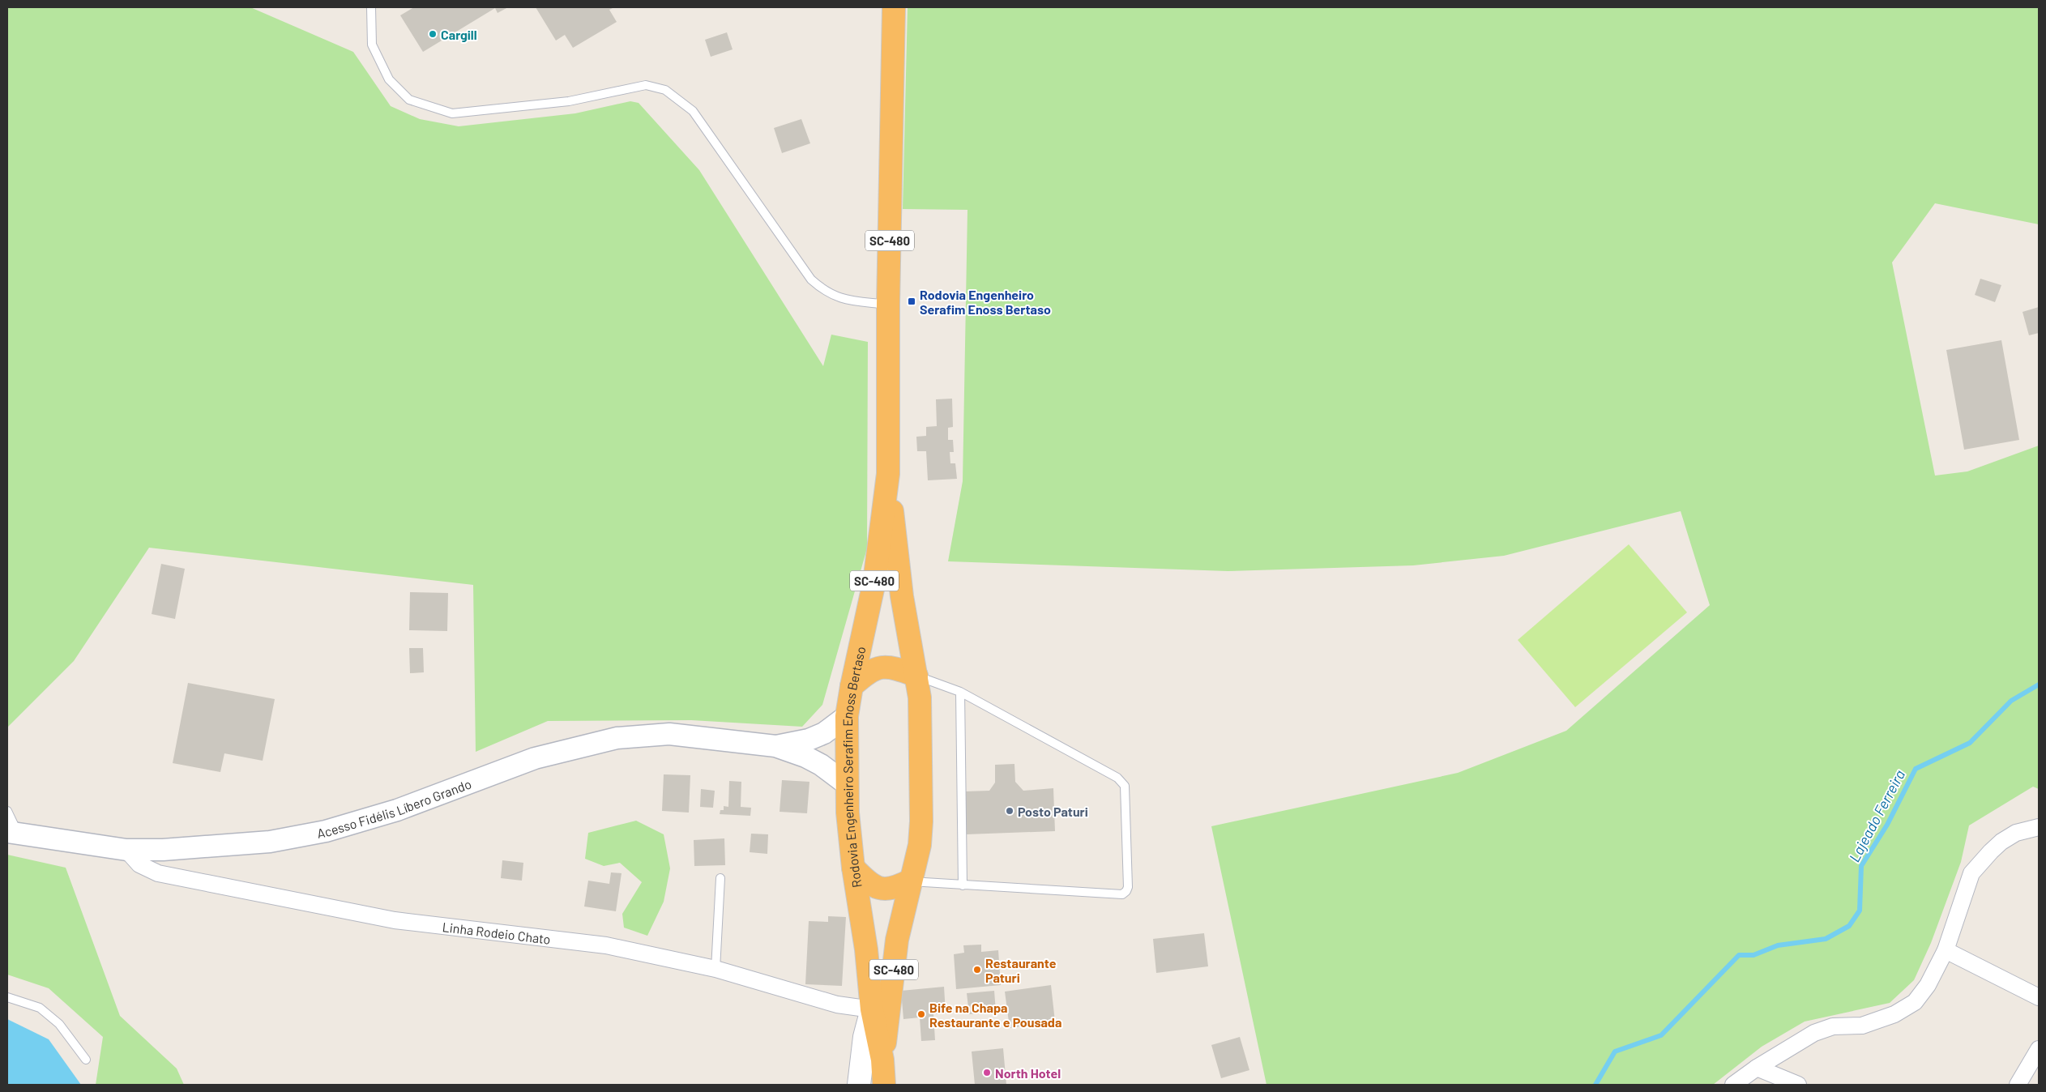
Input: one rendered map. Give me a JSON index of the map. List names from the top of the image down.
{
  "streets": {
    "highway": ["SC-480", "Rodovia Engenheiro Serafim Enoss Bertaso"],
    "street": ["Acesso Fidélis Líbero Grando", "Linha Rodeio Chato"]
  },
  "crossings": [
    ["Rodovia Engenheiro Serafim Enoss Bertaso", "Acesso Fidélis Líbero Grando"],
    ["Rodovia Engenheiro Serafim Enoss Bertaso", "Linha Rodeio Chato"],
    ["Acesso Fidélis Líbero Grando", "Linha Rodeio Chato"]
  ],
  "water": ["Lajeado Ferreira"],
  "places": {
    "other": [
      "Cargill",
      "Posto Paturi",
      "Restaurante Paturi",
      "Bife na Chapa Restaurante e Pousada",
      "North Hotel"
    ],
    "transit": ["Rodovia Engenheiro Serafim Enoss Bertaso"]
  }
}
